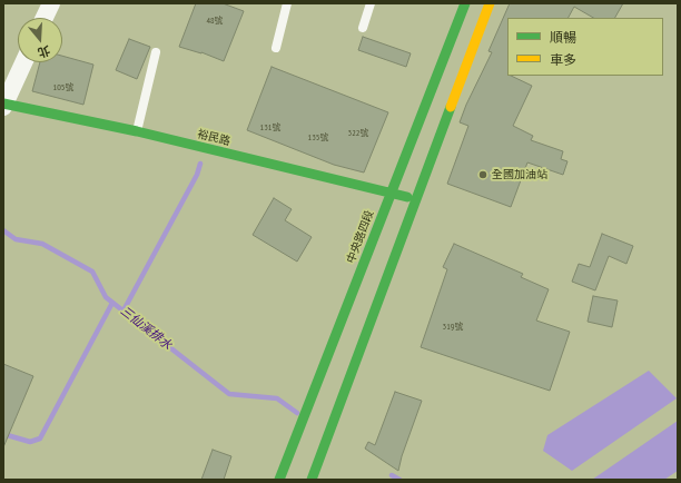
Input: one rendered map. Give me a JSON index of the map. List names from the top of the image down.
{
  "streets": {
    "street": ["裕民路", "中央路四段"]
  },
  "crossings": [
    ["裕民路", "中央路四段"]
  ],
  "water": ["三仙溪排水"],
  "places": ["全國加油站"],
  "house_numbers": [
    "48號",
    "105號",
    "131號",
    "322號",
    "135號",
    "319號"
  ],
  "legend": ["順暢", "車多"],
  "north": "bottom"
}
